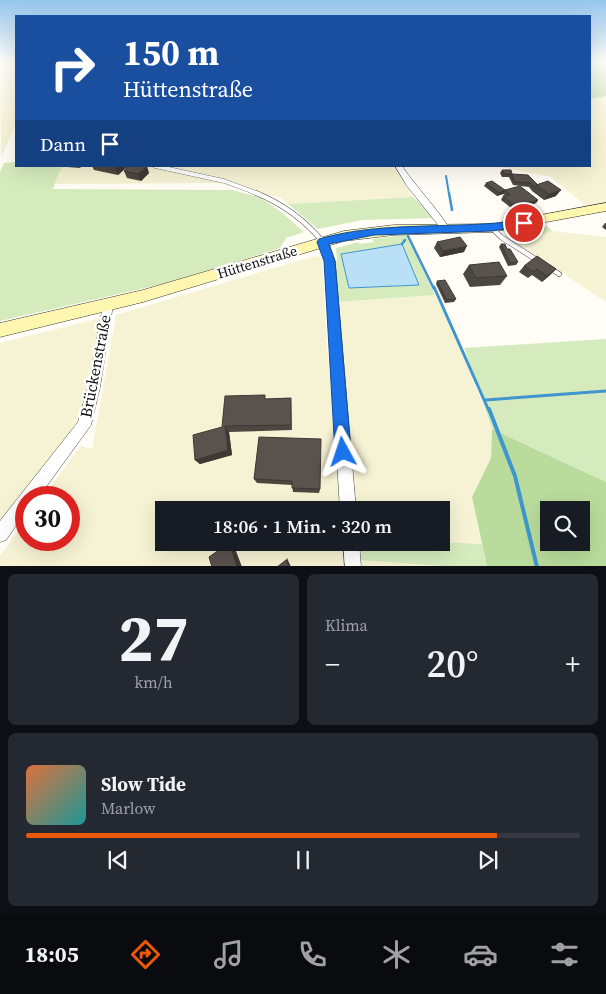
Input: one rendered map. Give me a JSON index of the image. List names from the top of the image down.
{
  "streets": {
    "main road": ["Hüttenstraße"],
    "street": ["Brückenstraße"]
  },
  "crossings": [
    ["Hüttenstraße", "Brückenstraße"]
  ],
  "page": {
    "turn": ["150 m", "Hüttenstraße"],
    "then": "Dann",
    "limit": "30",
    "trip": "18:06 · 1 Min. · 320 m",
    "tile": [
      ["27", "km/h"],
      "Klima"
    ],
    "heat": ["−", "20°", "+"],
    "song": ["Slow Tide", "Marlow"],
    "tabs": "18:05"
  }
}
